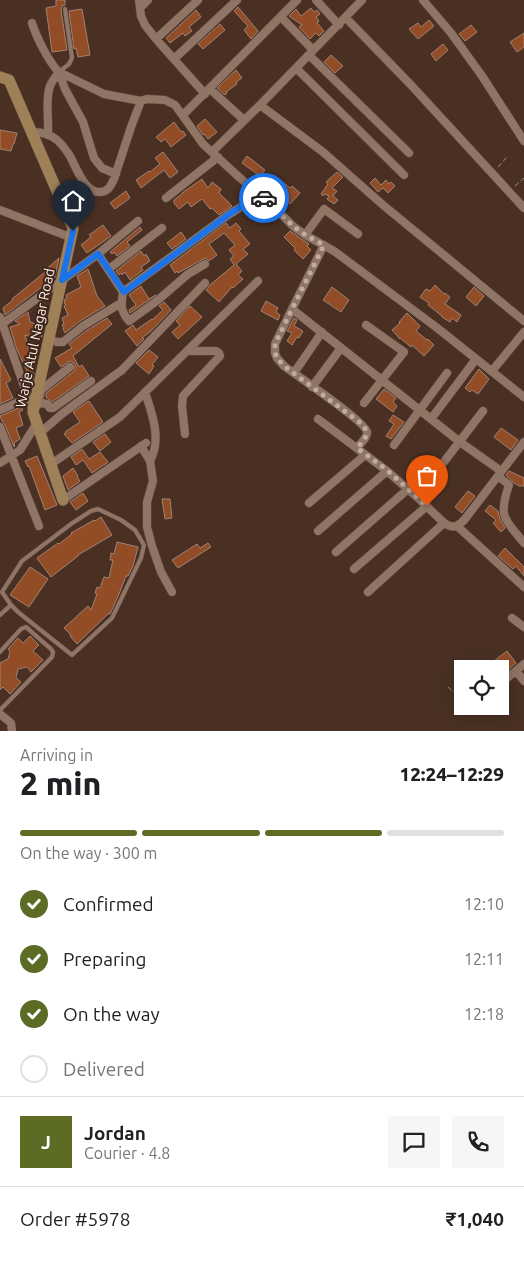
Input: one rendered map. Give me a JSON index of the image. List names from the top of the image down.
{
  "streets": {
    "street": ["Warje Atul Nagar Road"]
  },
  "page": {
    "heading": ["2 min", "Arriving in", "12:24–12:29"],
    "panel": [
      "Jordan",
      "Courier · 4.8",
      "Order #5978",
      "₹1,040"
    ],
    "bar": "On the way · 300 m",
    "list": [
      ["Confirmed", "12:10"],
      ["Preparing", "12:11"],
      ["On the way", "12:18"],
      "Delivered"
    ],
    "round": "J"
  }
}
